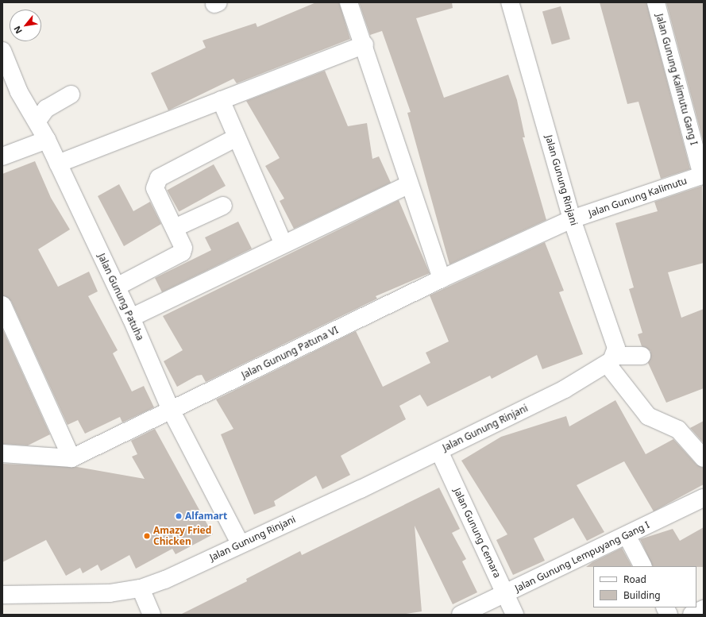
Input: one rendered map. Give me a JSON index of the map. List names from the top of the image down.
{
  "streets": {
    "street": [
      "Jalan Gunung Kalimutu Gang I",
      "Jalan Gunung Rinjani",
      "Jalan Gunung Kalimutu",
      "Jalan Gunung Patuha",
      "Jalan Gunung Patuna VI",
      "Jalan Gunung Cemara",
      "Jalan Gunung Lempuyang Gang I"
    ]
  },
  "crossings": [
    ["Jalan Gunung Kalimutu Gang I", "Jalan Gunung Kalimutu"],
    ["Jalan Gunung Rinjani", "Jalan Gunung Kalimutu"],
    ["Jalan Gunung Rinjani", "Jalan Gunung Patuha"],
    ["Jalan Gunung Rinjani", "Jalan Gunung Patuna VI"],
    ["Jalan Gunung Rinjani", "Jalan Gunung Cemara"],
    ["Jalan Gunung Kalimutu", "Jalan Gunung Patuna VI"],
    ["Jalan Gunung Patuha", "Jalan Gunung Patuna VI"],
    ["Jalan Gunung Cemara", "Jalan Gunung Lempuyang Gang I"]
  ],
  "places": ["Alfamart", "Amazy Fried Chicken"],
  "legend": ["Road", "Building"],
  "north": "bottom left"
}
